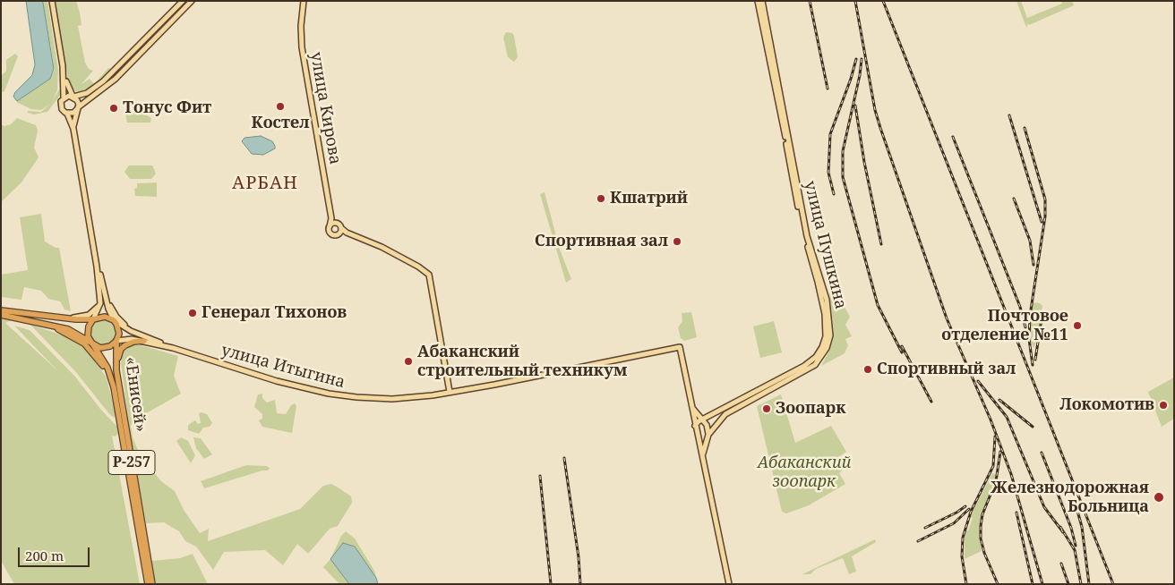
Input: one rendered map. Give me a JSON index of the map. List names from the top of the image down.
{
  "streets": {
    "highway": ["«Енисей»", "Р-257"],
    "main road": ["улица Кирова", "улица Пушкина", "улица Итыгина"]
  },
  "crossings": [
    ["улица Итыгина", "«Енисей»"],
    ["улица Итыгина", "Р-257"],
    ["«Енисей»", "Р-257"]
  ],
  "districts": ["АРБАН"],
  "parks": ["Абаканский зоопарк"],
  "places": [
    "Костел",
    "Тонус Фит",
    "Кшатрий",
    "Спортивная зал",
    "Генерал Тихонов",
    "Почтовое отделение №11",
    "Абаканский строительный техникум",
    "Спортивный зал",
    "Локомотив",
    "Зоопарк",
    "Железнодорожная Больница"
  ],
  "scale_bar": "200 m"
}
